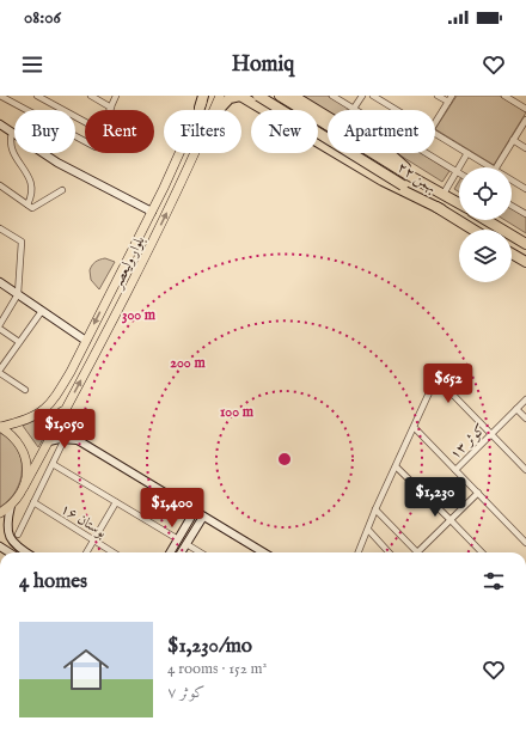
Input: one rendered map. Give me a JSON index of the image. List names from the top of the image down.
{
  "streets": {
    "highway": ["۲۲ بهمن"],
    "main road": ["بلوار ولیعصر"],
    "street": ["کوثر ۱۳", "بوستان ۱۶"]
  },
  "page": {
    "status": "08:06",
    "header": "Homiq",
    "chip": [
      "Buy",
      "Rent",
      "Filters",
      "New",
      "Apartment"
    ],
    "price": [
      "$652",
      "$1,050",
      "$1,230",
      "$1,400"
    ],
    "heading": "4 homes",
    "list": [
      {
        "name": "$1,230/mo",
        "note": "4 rooms · 152 m² · کوثر ۷"
      }
    ]
  },
  "rings": ["300 m", "200 m", "100 m"]
}
